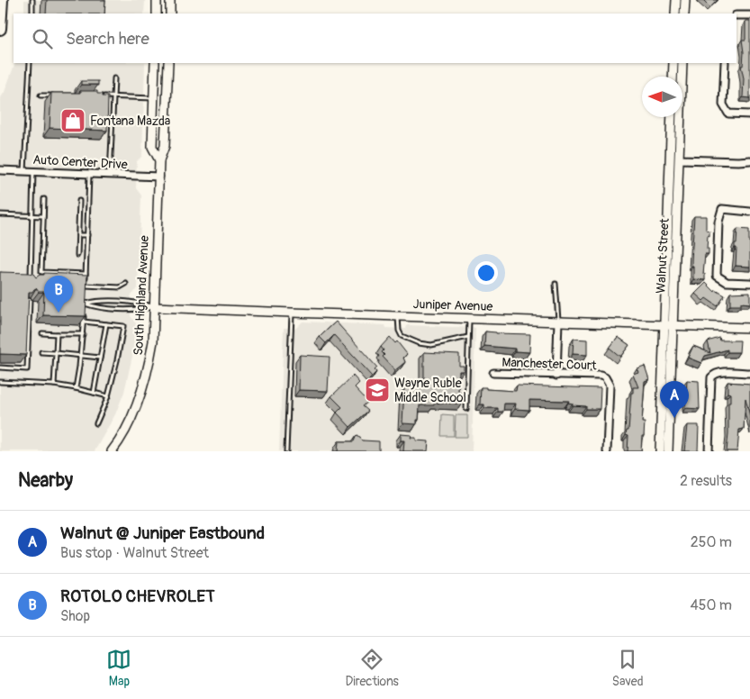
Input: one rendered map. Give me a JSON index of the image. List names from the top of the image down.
{
  "streets": {
    "street": [
      "Auto Center Drive",
      "Walnut Street",
      "South Highland Avenue",
      "Juniper Avenue",
      "Manchester Court"
    ]
  },
  "crossings": [
    ["Auto Center Drive", "South Highland Avenue"],
    ["Walnut Street", "Juniper Avenue"],
    ["South Highland Avenue", "Juniper Avenue"]
  ],
  "places": {
    "shop": ["Fontana Mazda"],
    "school or university": ["Wayne Ruble Middle School"]
  },
  "north": "left",
  "page": {
    "search": "Search here",
    "pins": ["B", "A"],
    "heading": ["Nearby", "2 results"],
    "list": [
      {
        "mark": "A",
        "name": "Walnut @ Juniper Eastbound",
        "note": "Bus stop · Walnut Street",
        "value": "250 m"
      },
      {
        "mark": "B",
        "name": "ROTOLO CHEVROLET",
        "note": "Shop",
        "value": "450 m"
      }
    ],
    "nav": ["Map", "Directions", "Saved"]
  }
}
